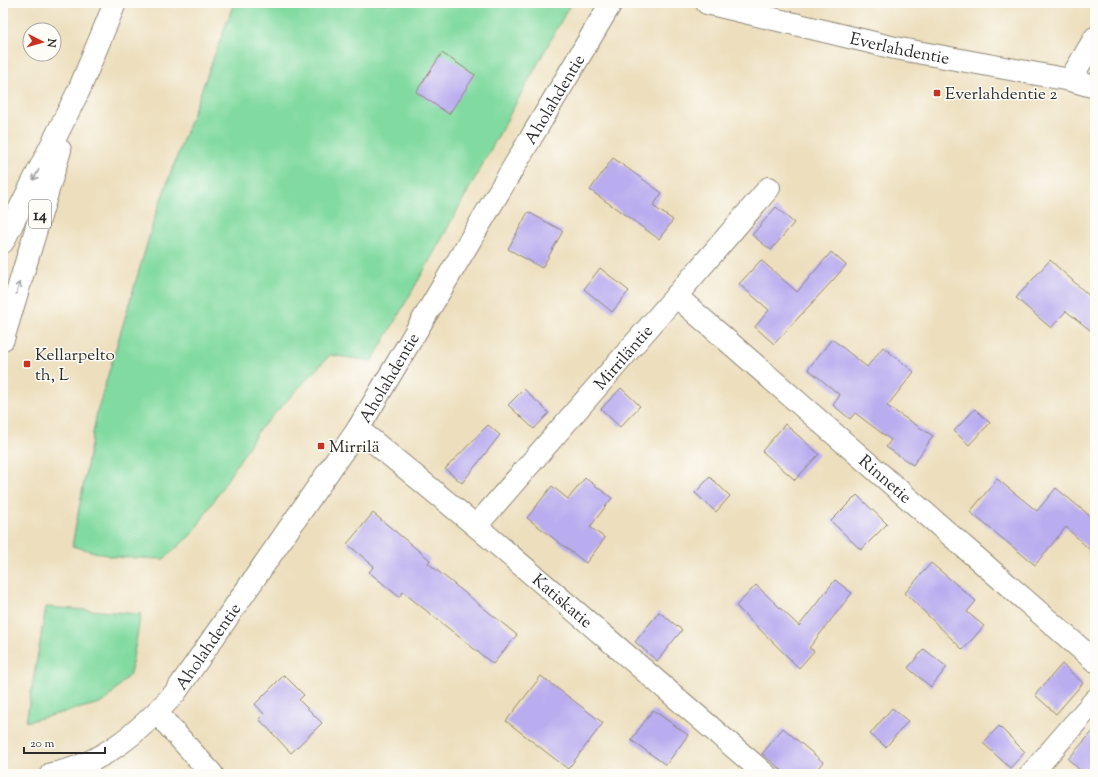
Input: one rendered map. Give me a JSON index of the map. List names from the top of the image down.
{
  "streets": {
    "main road": [
      "Everlahdentie",
      "Aholahdentie",
      "14",
      "Mirriläntie",
      "Rinnetie",
      "Katiskatie"
    ]
  },
  "crossings": [
    ["Aholahdentie", "Katiskatie"],
    ["Mirriläntie", "Rinnetie"],
    ["Mirriläntie", "Katiskatie"]
  ],
  "places": {
    "transit": ["Everlahdentie 2", "Kellarpelto th, L", "Mirrilä"]
  },
  "scale_bar": "20 m",
  "north": "right"
}
